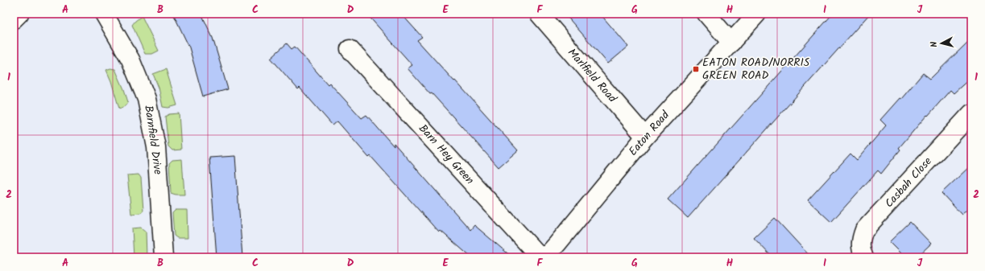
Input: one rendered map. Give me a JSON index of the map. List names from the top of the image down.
{
  "streets": {
    "street": [
      "Marlfield Road",
      "Eaton Road",
      "Barnfield Drive",
      "Barn Hey Green",
      "Casbah Close"
    ]
  },
  "crossings": [
    ["Marlfield Road", "Eaton Road"],
    ["Eaton Road", "Barn Hey Green"]
  ],
  "places": {
    "transit": ["EATON ROAD/NORRIS GREEN ROAD"]
  },
  "north": "left",
  "grid": {
    "columns": [
      "A",
      "B",
      "C",
      "D",
      "E",
      "F",
      "G",
      "H",
      "I",
      "J"
    ],
    "rows": ["1", "2"]
  }
}
